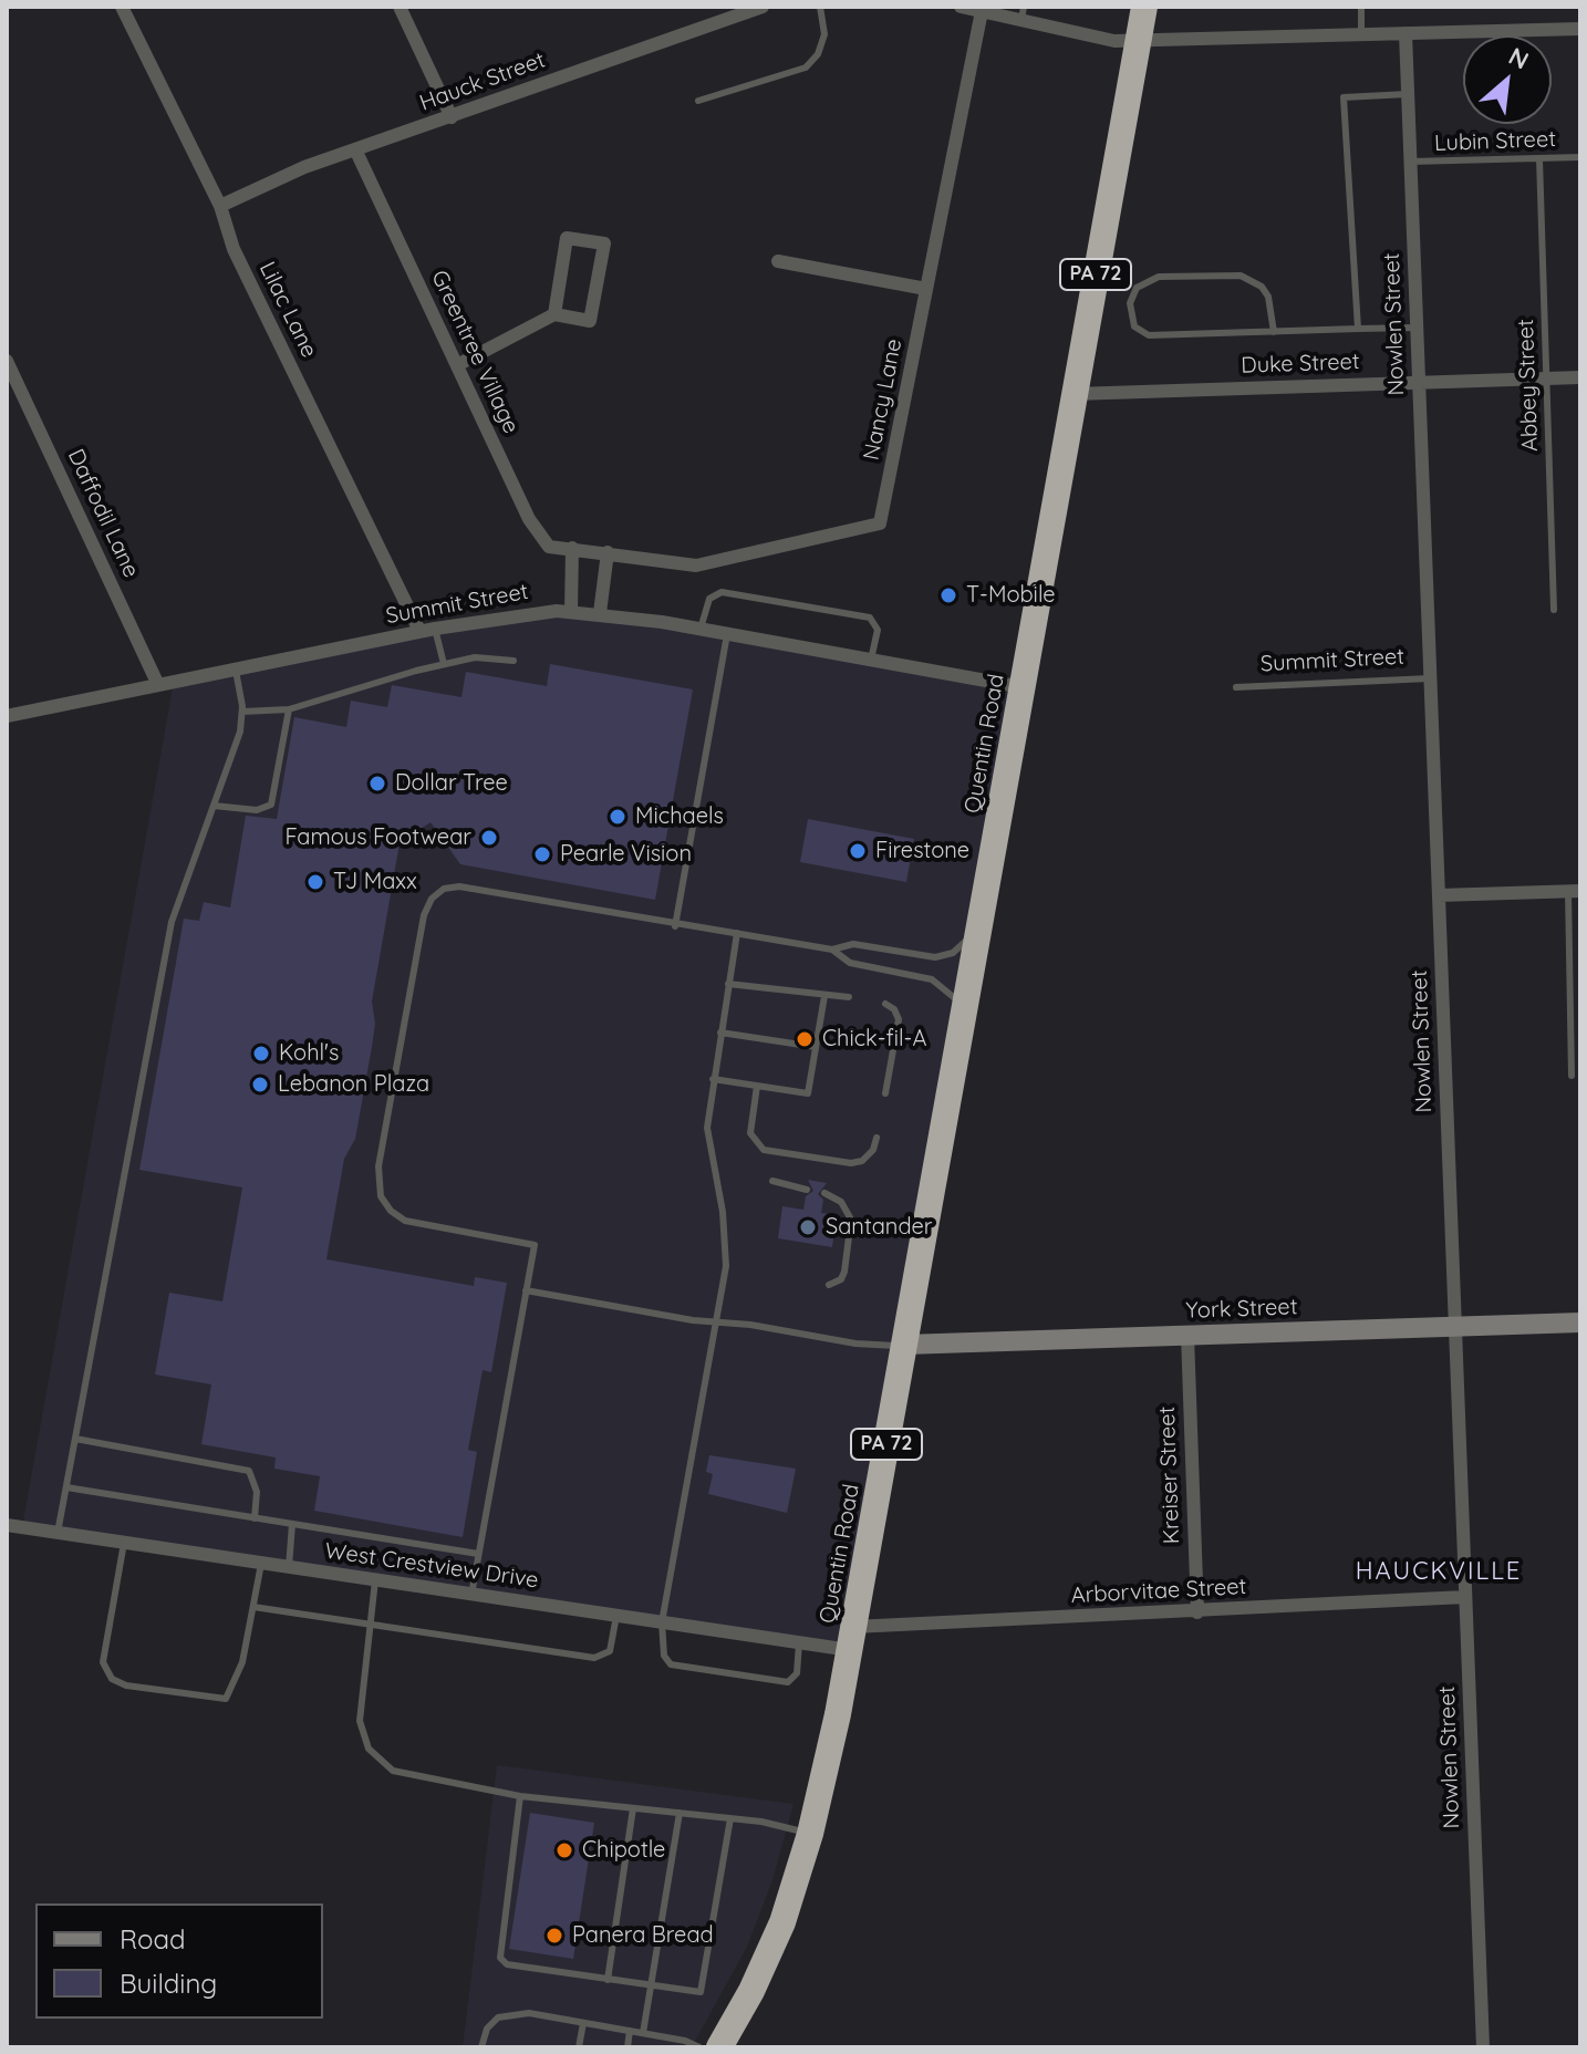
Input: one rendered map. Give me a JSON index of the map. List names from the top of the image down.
{
  "streets": {
    "highway": ["PA 72", "Quentin Road"],
    "street": [
      "Hauck Street",
      "Lilac Lane",
      "Nowlen Street",
      "Greentree Village",
      "Duke Street",
      "Nancy Lane",
      "Daffodil Lane",
      "Summit Street",
      "York Street",
      "Kreiser Street",
      "West Crestview Drive",
      "Arborvitae Street"
    ],
    "lane": ["Lubin Street", "Abbey Street"]
  },
  "crossings": [
    ["Hauck Street", "Lilac Lane"],
    ["Hauck Street", "Greentree Village"],
    ["Lubin Street", "Nowlen Street"],
    ["Lubin Street", "Abbey Street"],
    ["Lilac Lane", "Summit Street"],
    ["Nowlen Street", "Duke Street"],
    ["Nowlen Street", "Summit Street"],
    ["Nowlen Street", "York Street"],
    ["Nowlen Street", "Arborvitae Street"],
    ["Greentree Village", "Nancy Lane"],
    ["Duke Street", "Abbey Street"],
    ["Duke Street", "Quentin Road"],
    ["Daffodil Lane", "Summit Street"],
    ["Summit Street", "Quentin Road"],
    ["Quentin Road", "York Street"],
    ["Quentin Road", "West Crestview Drive"],
    ["Quentin Road", "Arborvitae Street"],
    ["York Street", "Kreiser Street"],
    ["Kreiser Street", "Arborvitae Street"],
    ["West Crestview Drive", "Arborvitae Street"]
  ],
  "districts": ["HAUCKVILLE"],
  "places": [
    "T-Mobile",
    "Dollar Tree",
    "Michaels",
    "Famous Footwear",
    "Firestone",
    "Pearle Vision",
    "TJ Maxx",
    "Chick-fil-A",
    "Kohl's",
    "Lebanon Plaza",
    "Santander",
    "Chipotle",
    "Panera Bread"
  ],
  "legend": ["Road", "Building"],
  "north": "top right"
}
